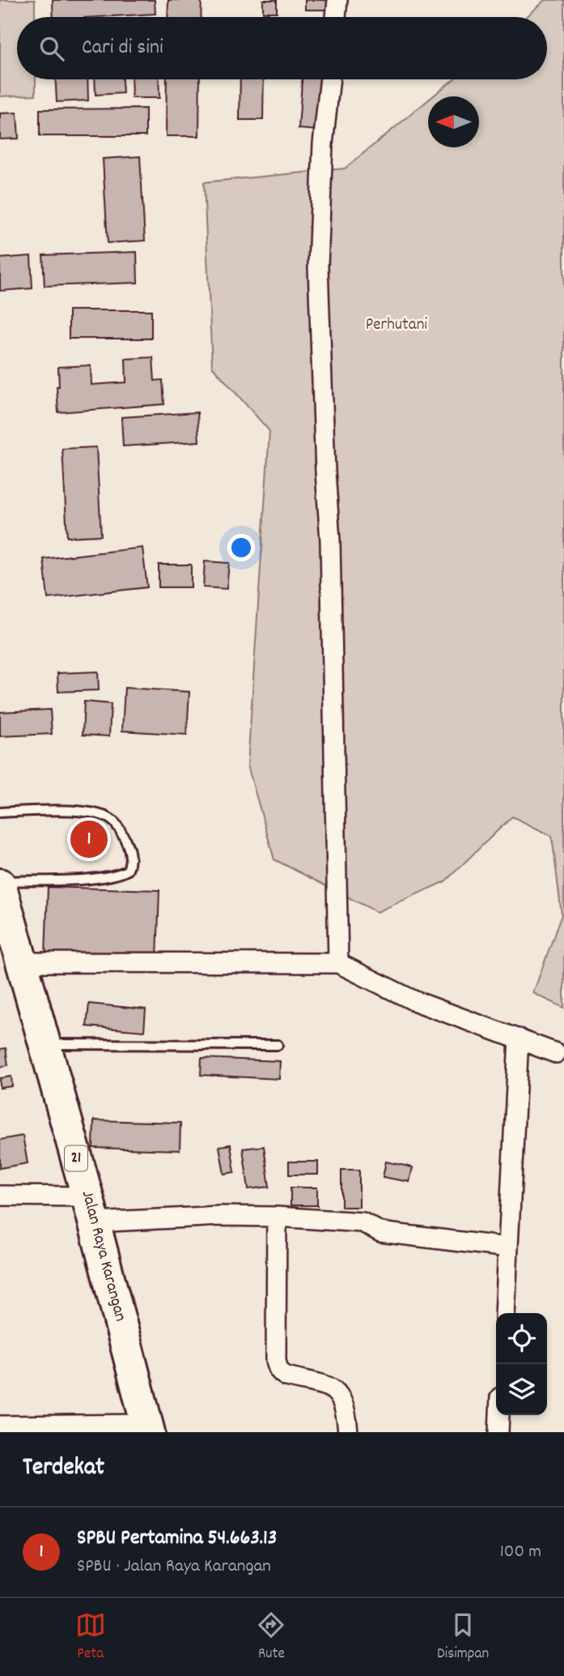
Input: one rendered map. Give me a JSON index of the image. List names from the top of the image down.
{
  "streets": {
    "highway": ["21", "Jalan Raya Karangan"]
  },
  "parks": ["Perhutani"],
  "north": "left",
  "page": {
    "search": "Cari di sini",
    "pins": "1",
    "heading": "Terdekat",
    "list": [
      {
        "mark": "1",
        "name": "SPBU Pertamina 54.663.13",
        "note": "SPBU · Jalan Raya Karangan",
        "value": "100 m"
      }
    ],
    "nav": ["Peta", "Rute", "Disimpan"]
  }
}
